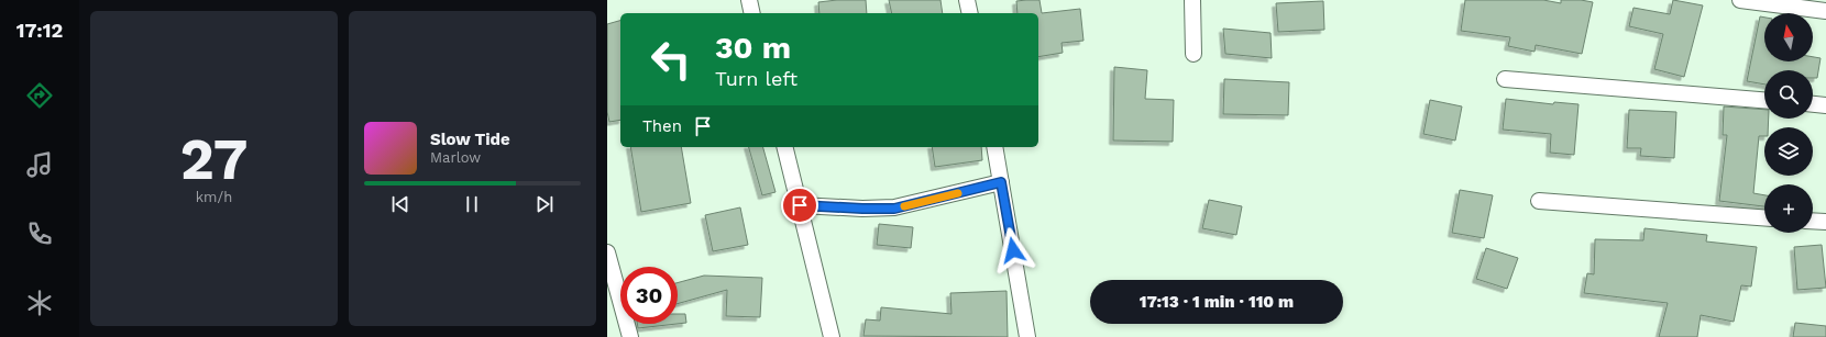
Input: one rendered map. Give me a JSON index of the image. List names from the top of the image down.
{
  "north": "top",
  "page": {
    "tabs": "17:12",
    "tile": ["27", "km/h"],
    "map_buttons": "+",
    "turn": ["30 m", "Turn left"],
    "then": "Then",
    "song": ["Slow Tide", "Marlow"],
    "limit": "30",
    "trip": "17:13 · 1 min · 110 m"
  }
}
